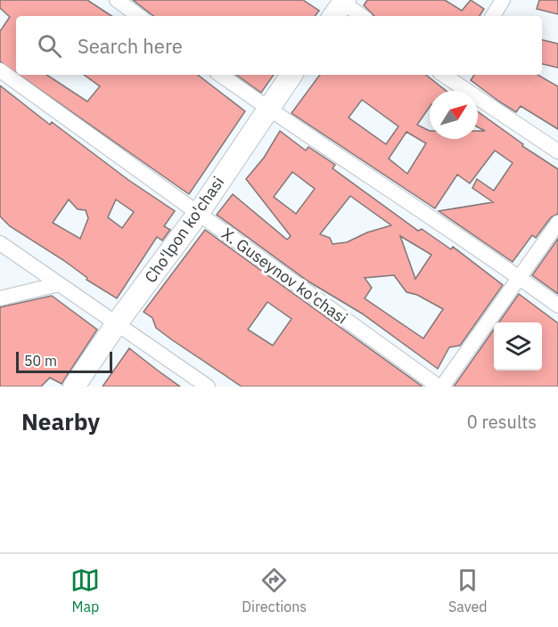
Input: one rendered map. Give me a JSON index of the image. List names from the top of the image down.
{
  "streets": {
    "street": ["Cho'lpon ko'chasi", "X. Guseynov ko'chasi"]
  },
  "crossings": [
    ["Cho'lpon ko'chasi", "X. Guseynov ko'chasi"]
  ],
  "scale_bar": "50 m",
  "north": "top right",
  "page": {
    "search": "Search here",
    "scale": "50 m",
    "heading": ["Nearby", "0 results"],
    "nav": ["Map", "Directions", "Saved"]
  }
}
